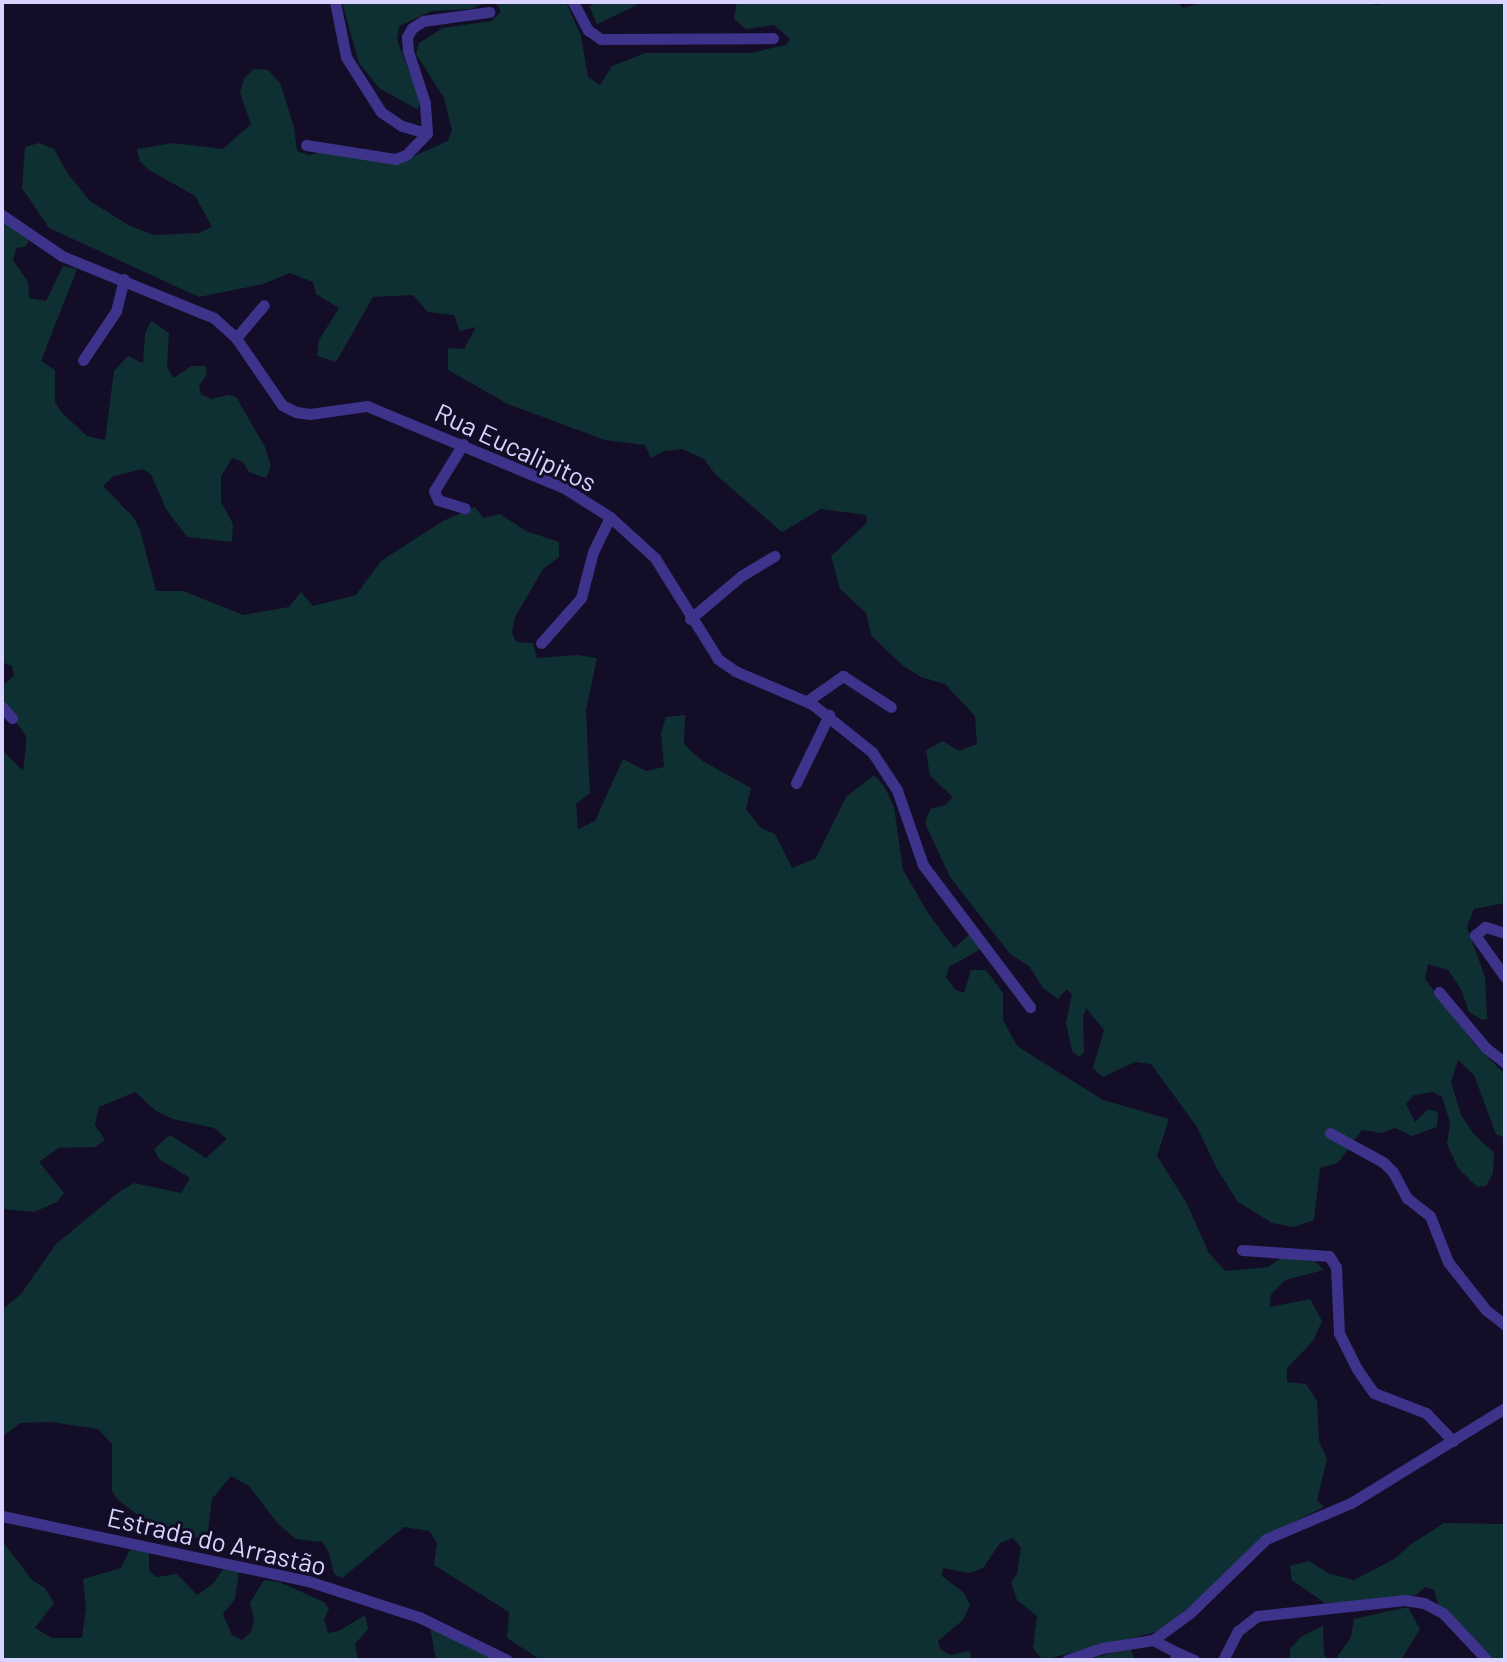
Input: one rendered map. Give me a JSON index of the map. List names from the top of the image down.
{
  "streets": {
    "street": ["Rua Eucalipitos", "Estrada do Arrastão"]
  }
}
